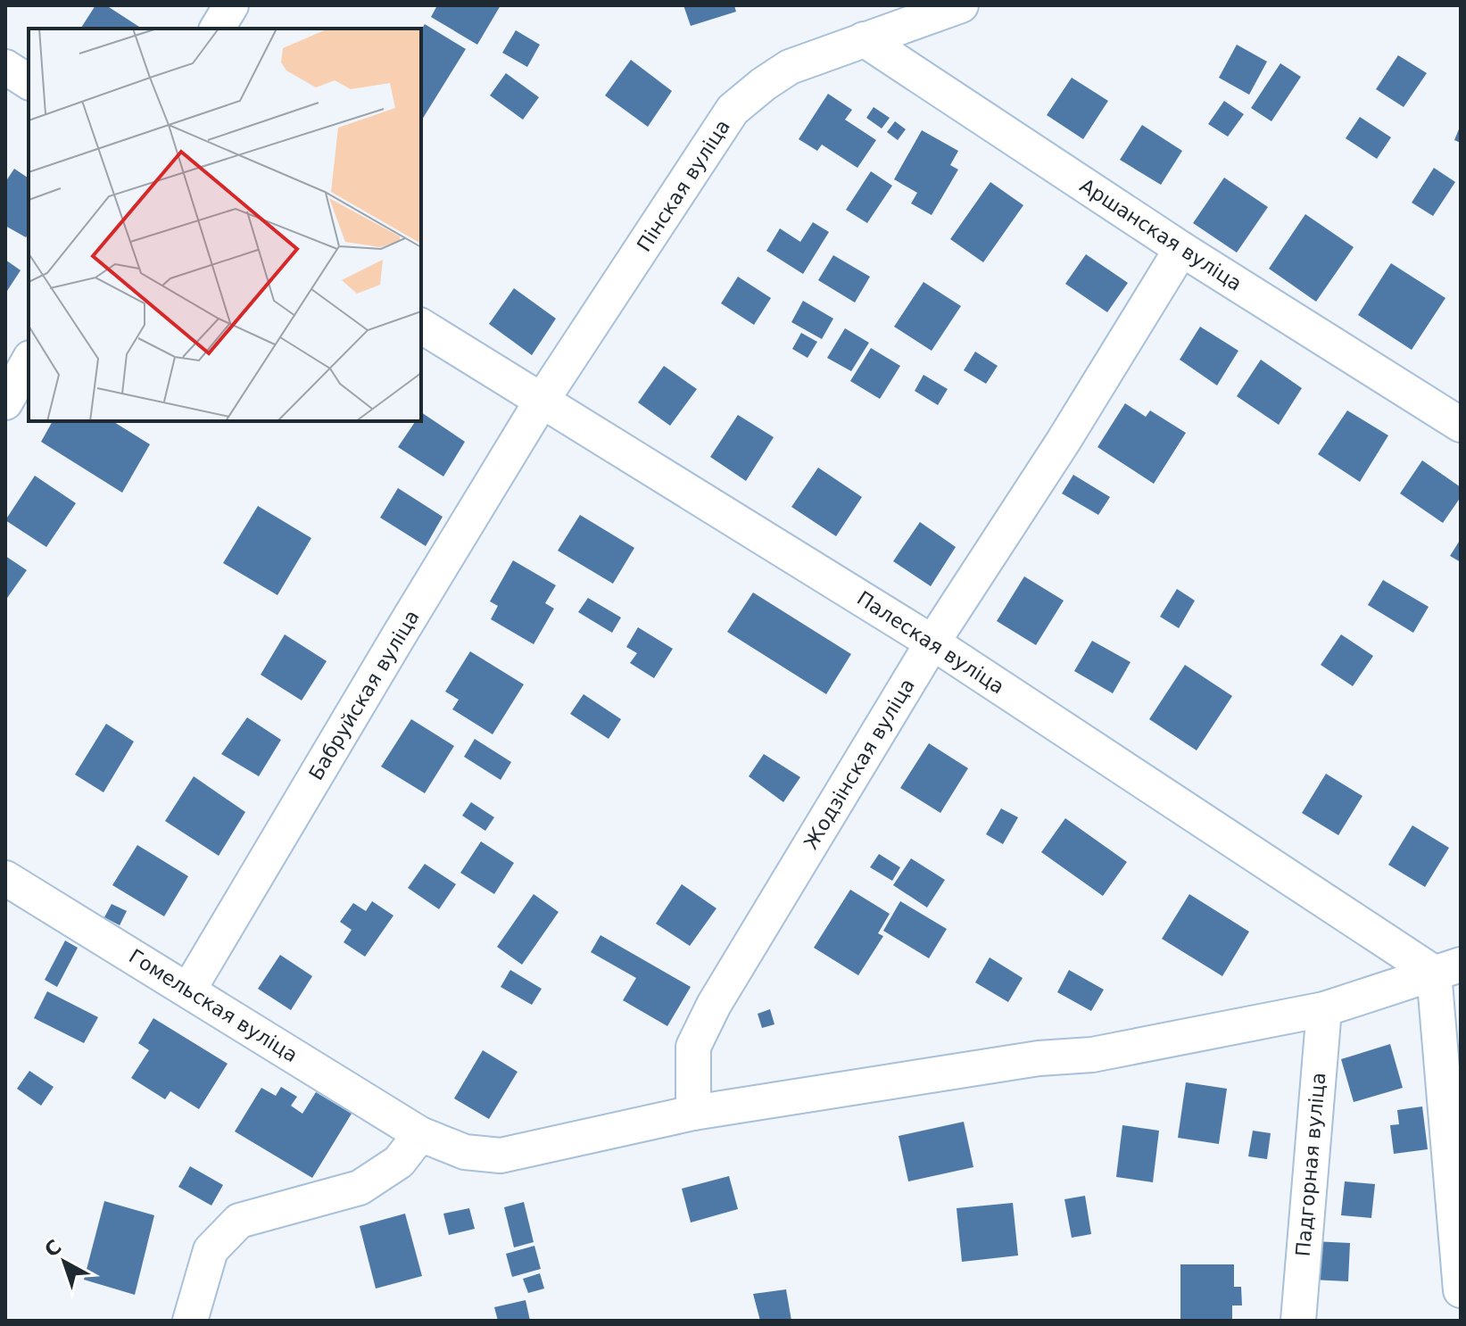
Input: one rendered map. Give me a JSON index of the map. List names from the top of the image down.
{
  "streets": {
    "street": [
      "Пінская вуліца",
      "Аршанская вуліца",
      "Палеская вуліца",
      "Бабруйская вуліца",
      "Жодзінская вуліца",
      "Гомельская вуліца",
      "Падгорная вуліца"
    ]
  },
  "crossings": [
    ["Пінская вуліца", "Аршанская вуліца"],
    ["Пінская вуліца", "Палеская вуліца"],
    ["Пінская вуліца", "Бабруйская вуліца"],
    ["Аршанская вуліца", "Жодзінская вуліца"],
    ["Палеская вуліца", "Бабруйская вуліца"],
    ["Палеская вуліца", "Жодзінская вуліца"],
    ["Палеская вуліца", "Гомельская вуліца"],
    ["Бабруйская вуліца", "Гомельская вуліца"],
    ["Жодзінская вуліца", "Гомельская вуліца"],
    ["Гомельская вуліца", "Падгорная вуліца"]
  ],
  "north": "top left"
}
